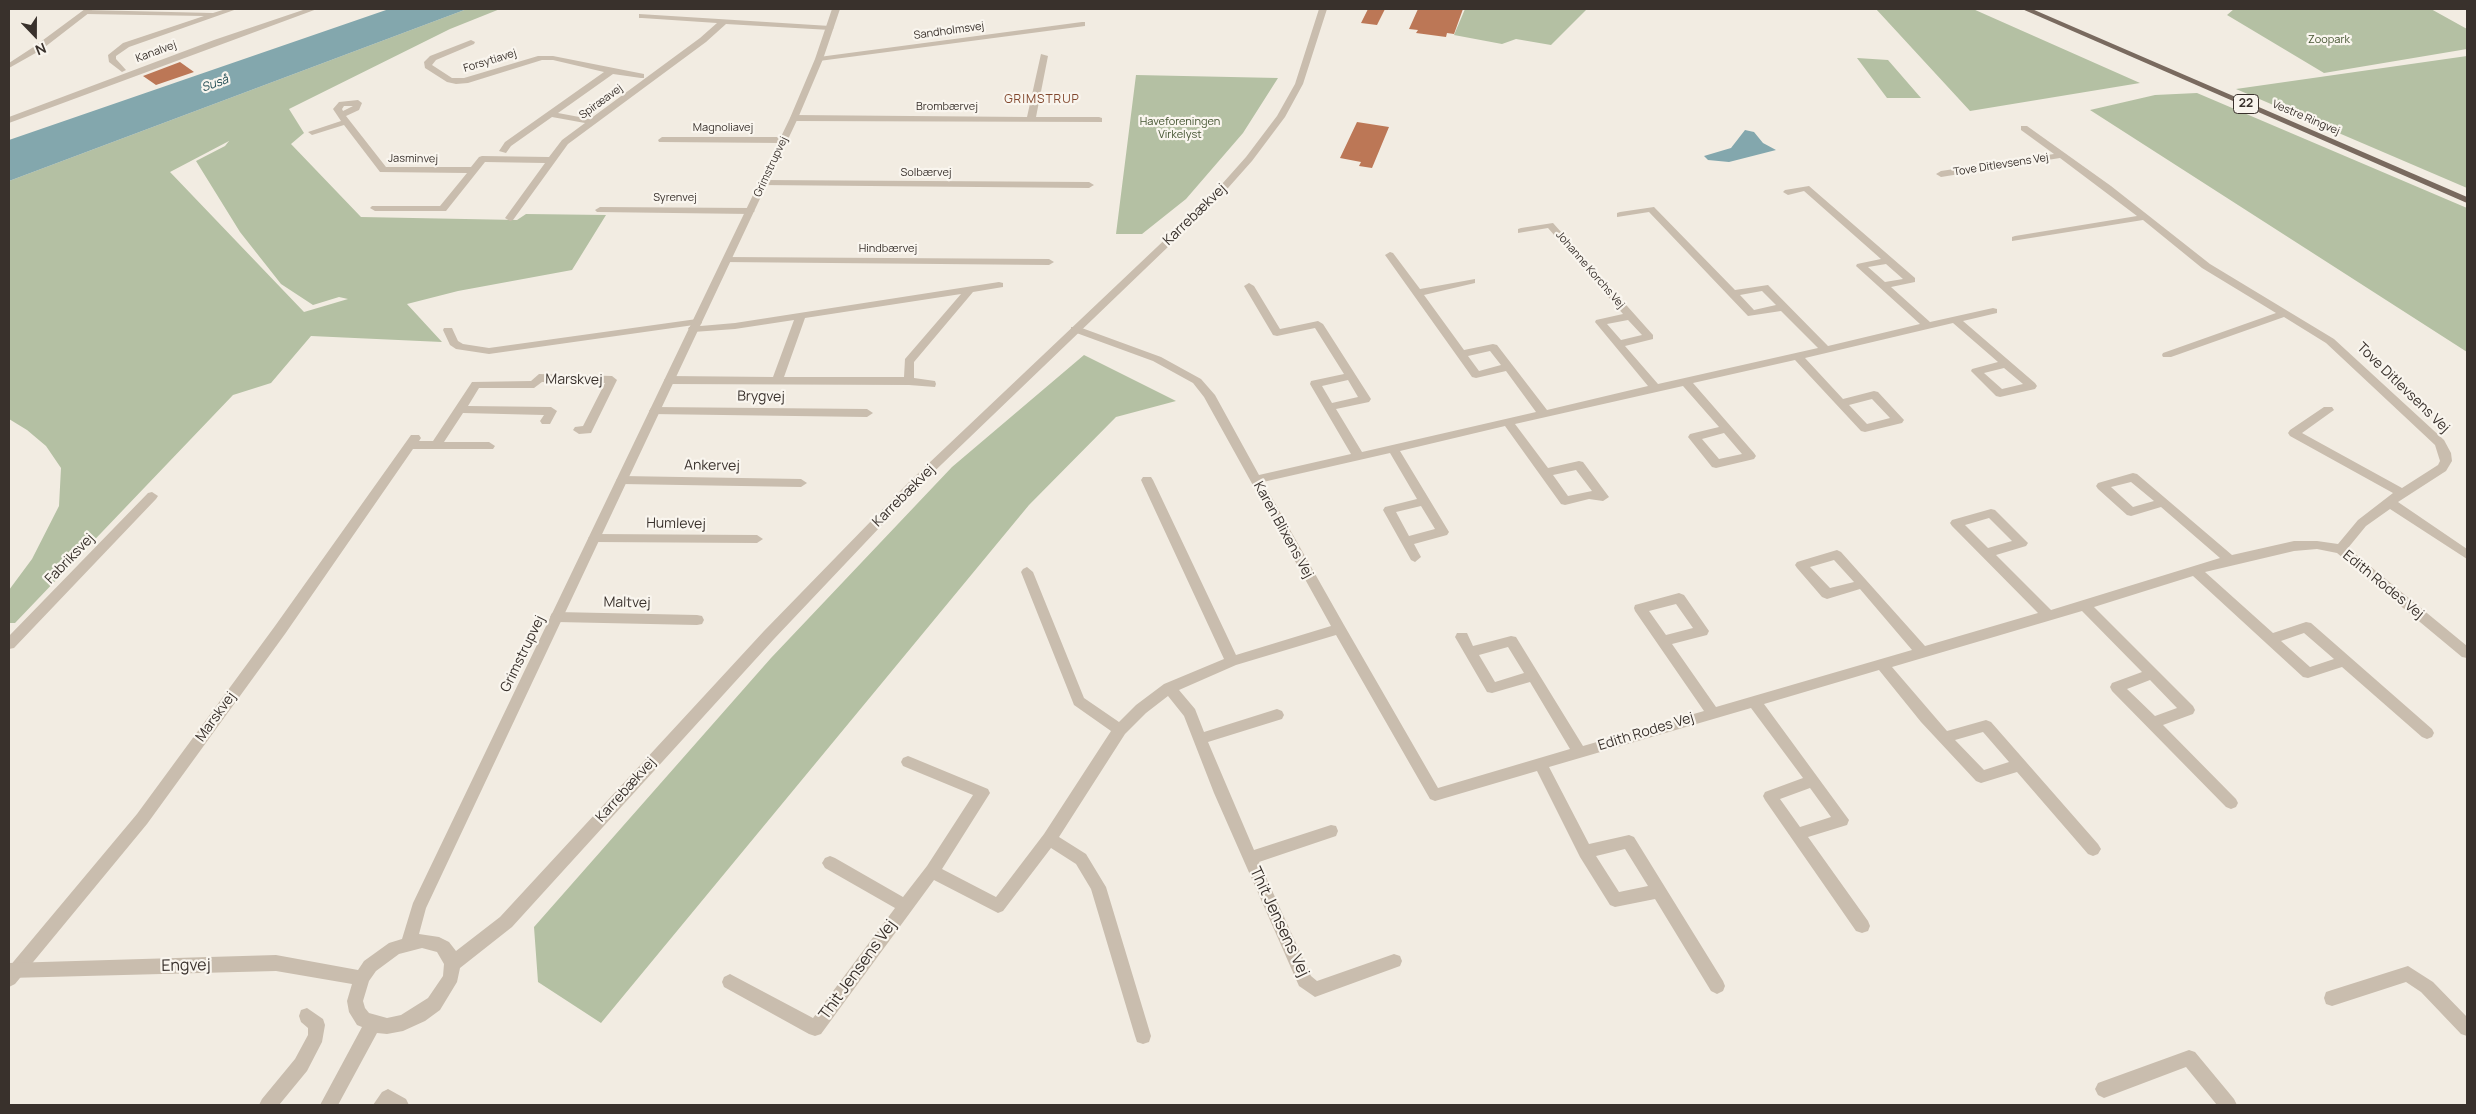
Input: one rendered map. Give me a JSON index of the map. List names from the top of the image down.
{
  "streets": {
    "main road": ["22", "Vestre Ringvej"],
    "street": [
      "Sandholmsvej",
      "Kanalvej",
      "Forsytiavej",
      "Spiræavej",
      "Brombærvej",
      "Magnoliavej",
      "Jasminvej",
      "Tove Ditlevsens Vej",
      "Grimstrupvej",
      "Solbærvej",
      "Syrenvej",
      "Karrebækvej",
      "Hindbærvej",
      "Johanne Korchs Vej",
      "Marskvej",
      "Brygvej",
      "Ankervej",
      "Humlevej",
      "Karen Blixens Vej",
      "Fabriksvej",
      "Edith Rodes Vej",
      "Maltvej",
      "Thit Jensens Vej",
      "Engvej"
    ]
  },
  "crossings": [
    ["Sandholmsvej", "Grimstrupvej"],
    ["Spiræavej", "Jasminvej"],
    ["Brombærvej", "Grimstrupvej"],
    ["Magnoliavej", "Grimstrupvej"],
    ["Tove Ditlevsens Vej", "Edith Rodes Vej"],
    ["Grimstrupvej", "Solbærvej"],
    ["Grimstrupvej", "Syrenvej"],
    ["Grimstrupvej", "Karrebækvej"],
    ["Grimstrupvej", "Hindbærvej"],
    ["Grimstrupvej", "Brygvej"],
    ["Grimstrupvej", "Ankervej"],
    ["Grimstrupvej", "Humlevej"],
    ["Grimstrupvej", "Maltvej"],
    ["Grimstrupvej", "Engvej"],
    ["Karrebækvej", "Karen Blixens Vej"],
    ["Karrebækvej", "Engvej"],
    ["Marskvej", "Engvej"],
    ["Karen Blixens Vej", "Edith Rodes Vej"]
  ],
  "districts": ["GRIMSTRUP"],
  "water": ["Suså"],
  "parks": ["Zoopark", "Haveforeningen Virkelyst"],
  "north": "bottom"
}
